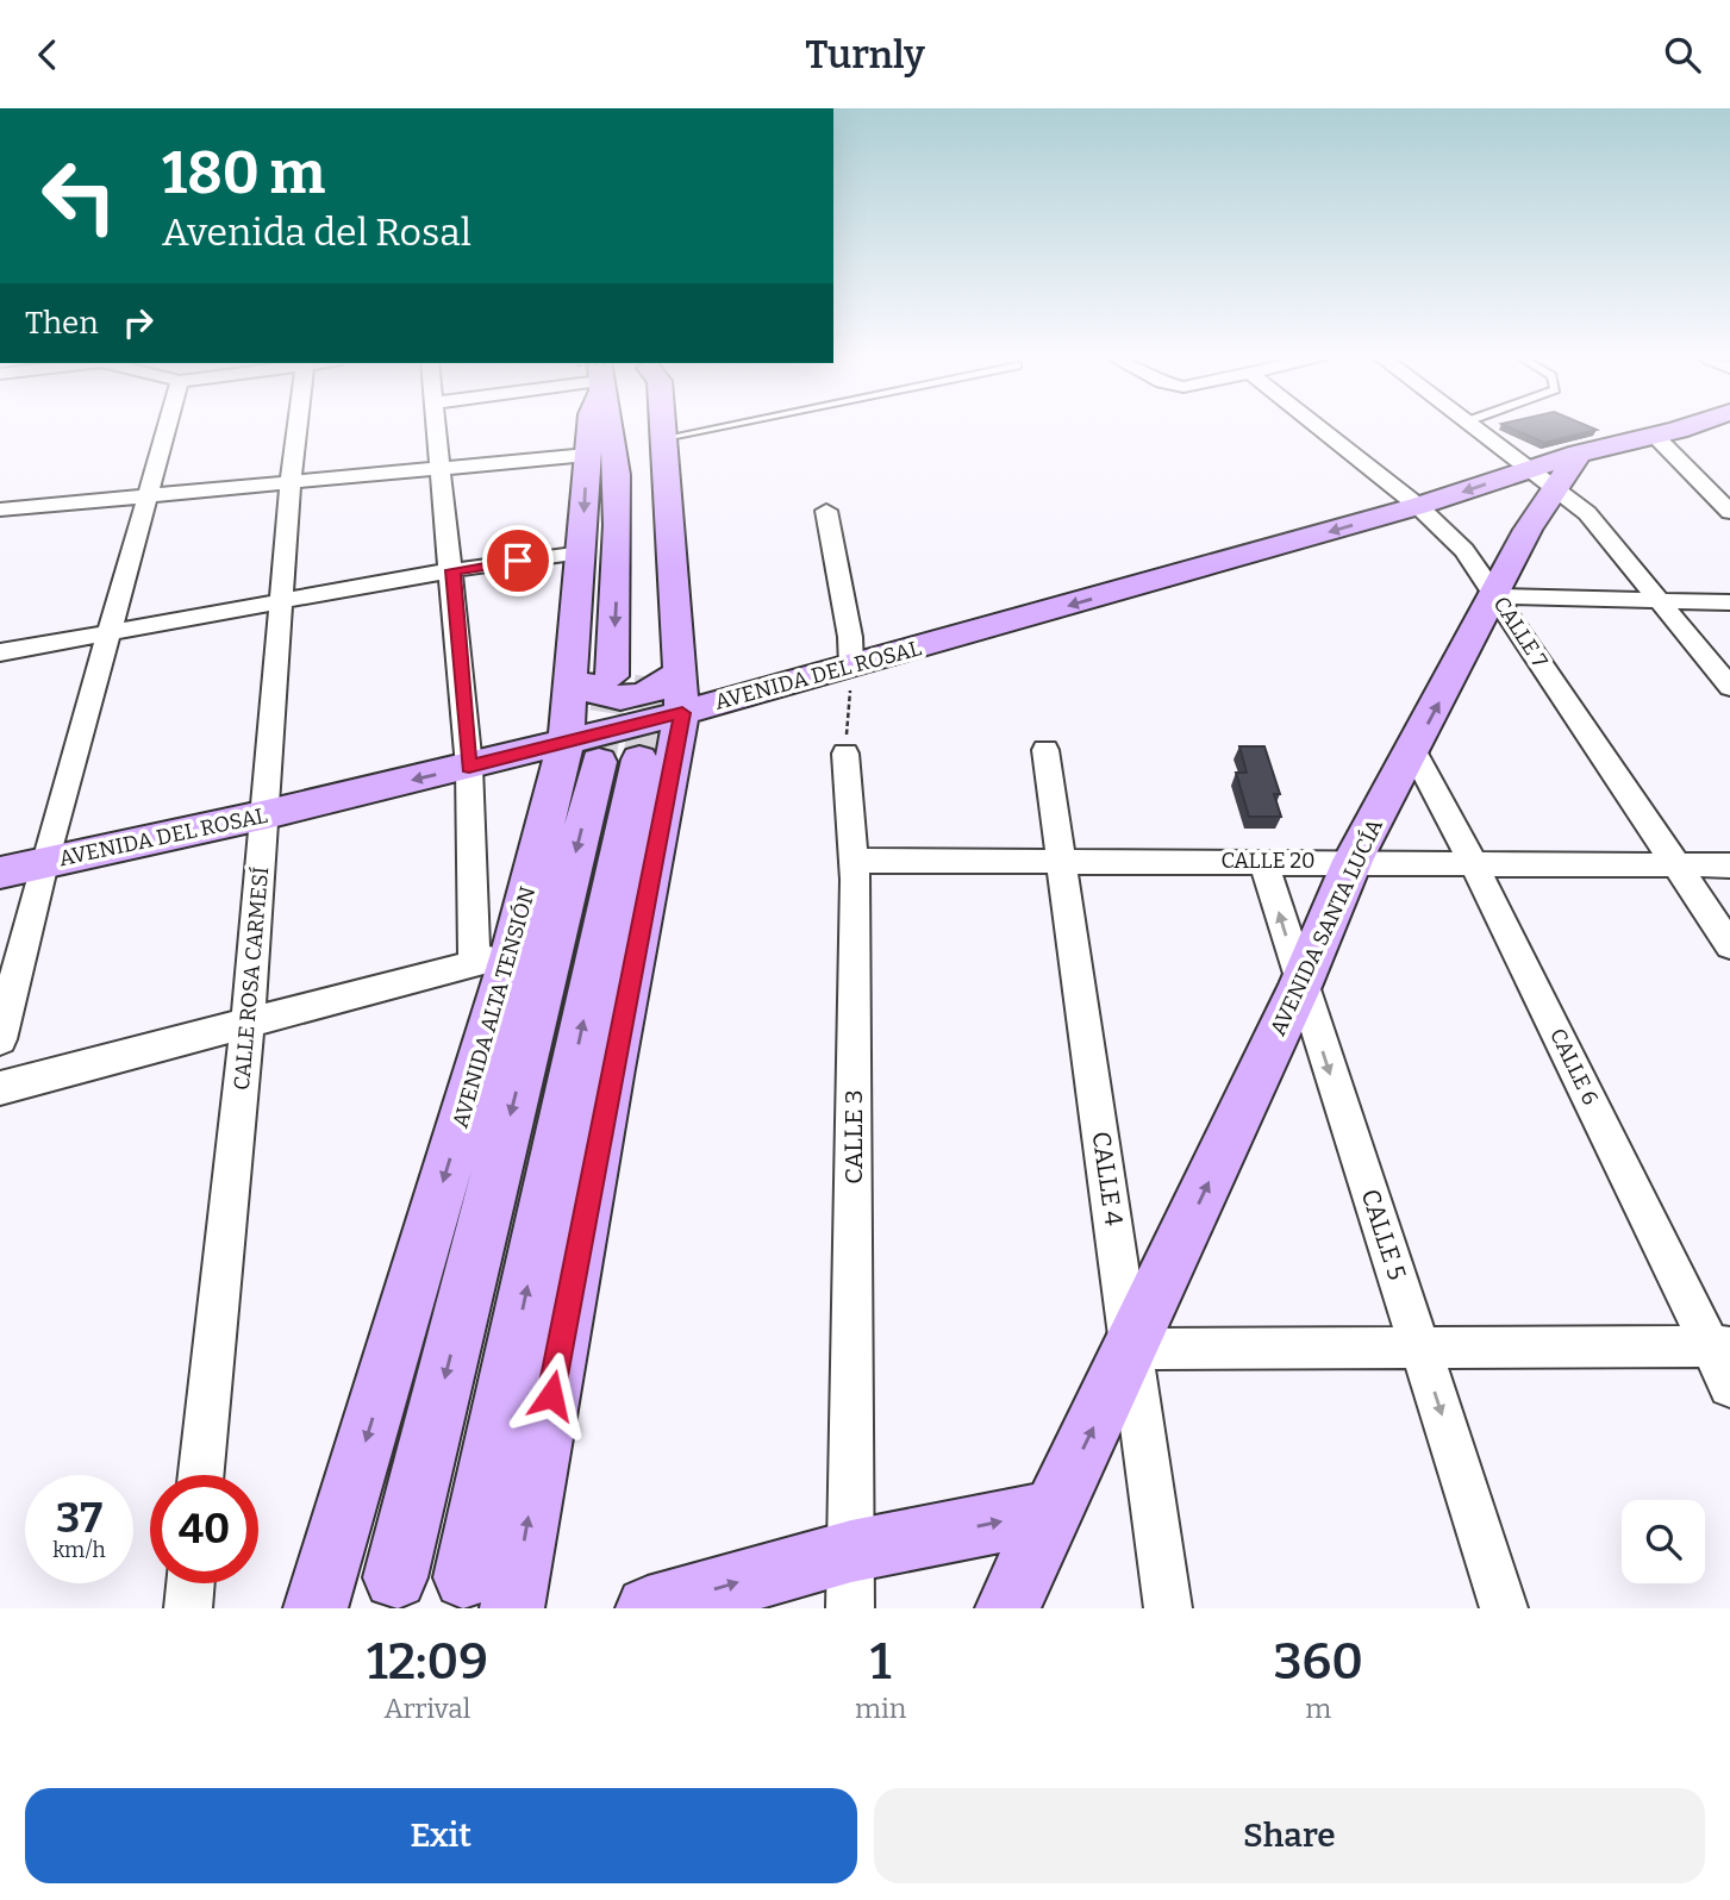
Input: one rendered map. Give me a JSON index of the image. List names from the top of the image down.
{
  "streets": {
    "street": [
      "CALLE 7",
      "AVENIDA DEL ROSAL",
      "CALLE 20",
      "AVENIDA SANTA LUCÍA",
      "CALLE ROSA CARMESÍ",
      "AVENIDA ALTA TENSIÓN",
      "CALLE 6",
      "CALLE 3",
      "CALLE 4",
      "CALLE 5"
    ]
  },
  "crossings": [
    ["CALLE 7", "AVENIDA DEL ROSAL"],
    ["CALLE 7", "CALLE 20"],
    ["CALLE 7", "AVENIDA SANTA LUCÍA"],
    ["AVENIDA DEL ROSAL", "AVENIDA SANTA LUCÍA"],
    ["AVENIDA DEL ROSAL", "CALLE ROSA CARMESÍ"],
    ["AVENIDA DEL ROSAL", "AVENIDA ALTA TENSIÓN"],
    ["CALLE 20", "AVENIDA SANTA LUCÍA"],
    ["CALLE 20", "CALLE 6"],
    ["CALLE 20", "CALLE 3"],
    ["CALLE 20", "CALLE 4"],
    ["CALLE 20", "CALLE 5"],
    ["AVENIDA SANTA LUCÍA", "CALLE 6"],
    ["AVENIDA SANTA LUCÍA", "CALLE 4"],
    ["AVENIDA SANTA LUCÍA", "CALLE 5"]
  ],
  "one_way": ["AVENIDA SANTA LUCÍA"],
  "page": {
    "header": "Turnly",
    "turn": ["180 m", "Avenida del Rosal"],
    "then": "Then",
    "speed": "37 km/h",
    "limit": "40",
    "eta": [
      "12:09",
      "Arrival",
      "1",
      "min",
      "360",
      "m"
    ],
    "buttons": ["Exit", "Share"]
  }
}
